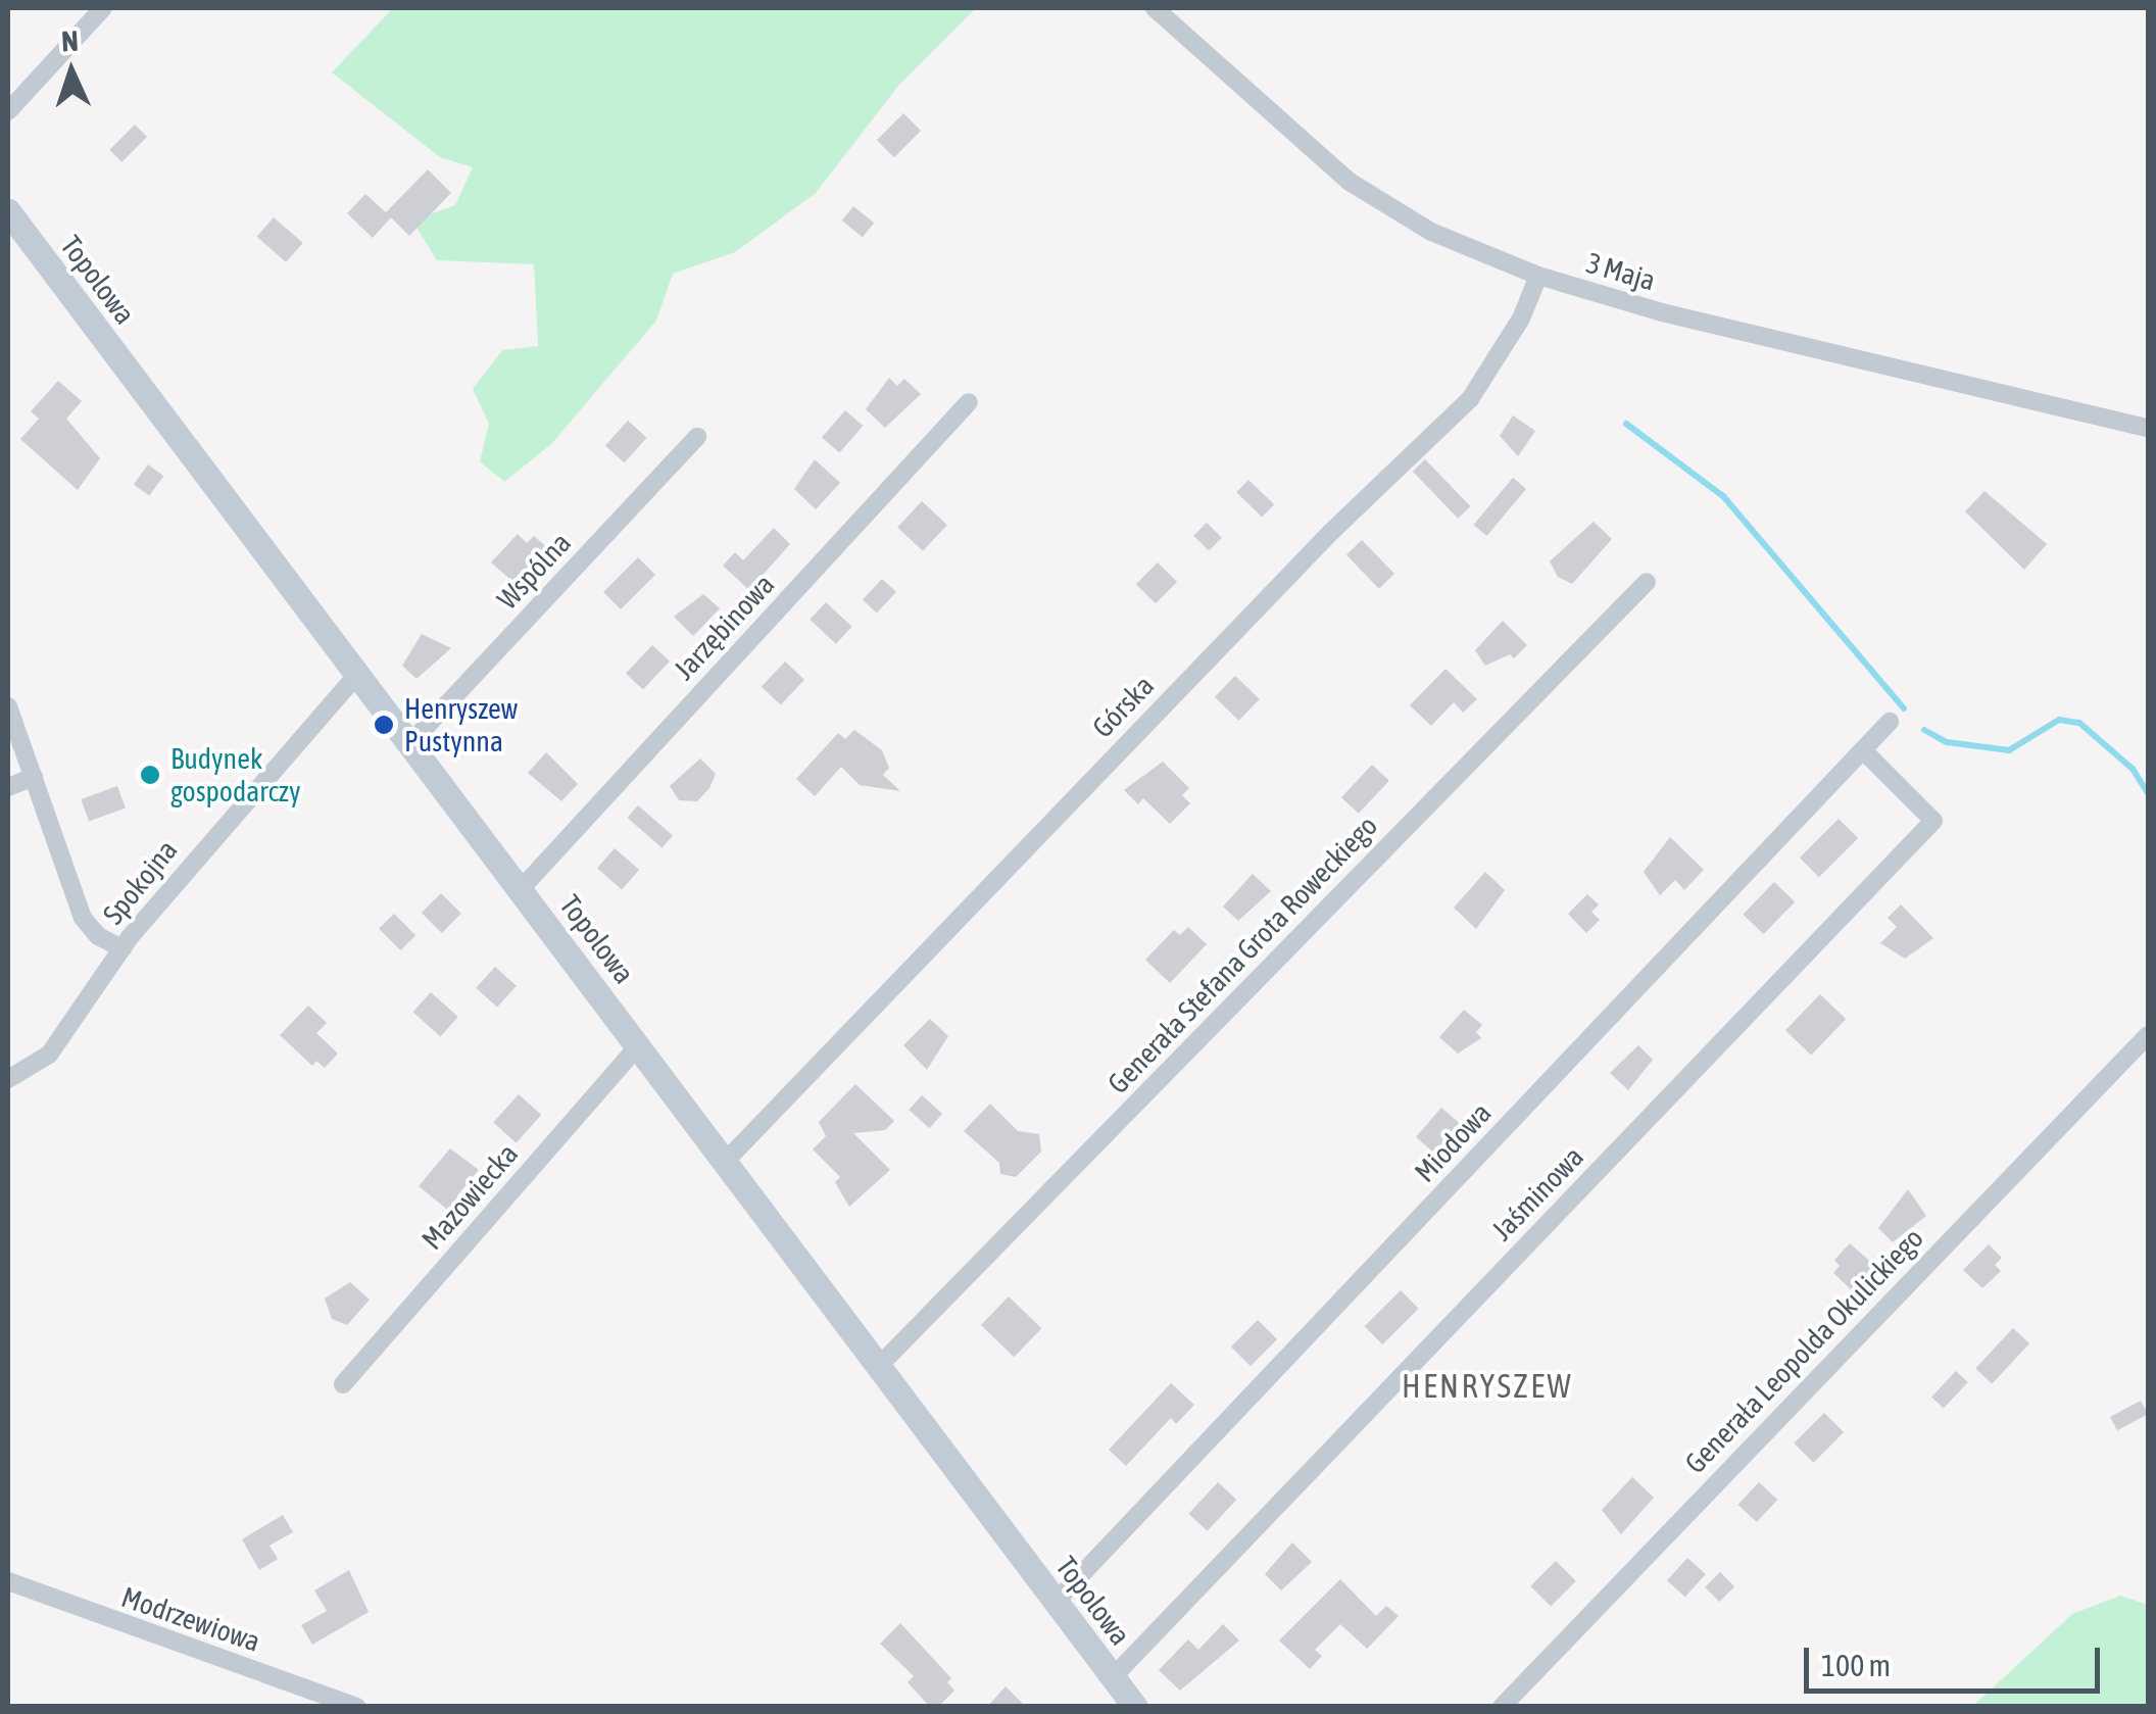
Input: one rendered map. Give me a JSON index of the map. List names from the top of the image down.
{
  "streets": {
    "street": [
      "3 Maja",
      "Topolowa",
      "Wspólna",
      "Jarzębinowa",
      "Górska",
      "Spokojna",
      "Generała Stefana Grota Roweckiego",
      "Miodowa",
      "Jaśminowa",
      "Mazowiecka",
      "Generała Leopolda Okulickiego",
      "Modrzewiowa"
    ]
  },
  "crossings": [
    ["3 Maja", "Górska"],
    ["Topolowa", "Wspólna"],
    ["Topolowa", "Jarzębinowa"],
    ["Topolowa", "Górska"],
    ["Topolowa", "Spokojna"],
    ["Topolowa", "Generała Stefana Grota Roweckiego"],
    ["Topolowa", "Miodowa"],
    ["Topolowa", "Jaśminowa"],
    ["Topolowa", "Mazowiecka"],
    ["Miodowa", "Jaśminowa"]
  ],
  "districts": ["HENRYSZEW"],
  "places": ["Henryszew Pustynna", "Budynek gospodarczy"],
  "scale_bar": "100 m",
  "north": "top"
}
